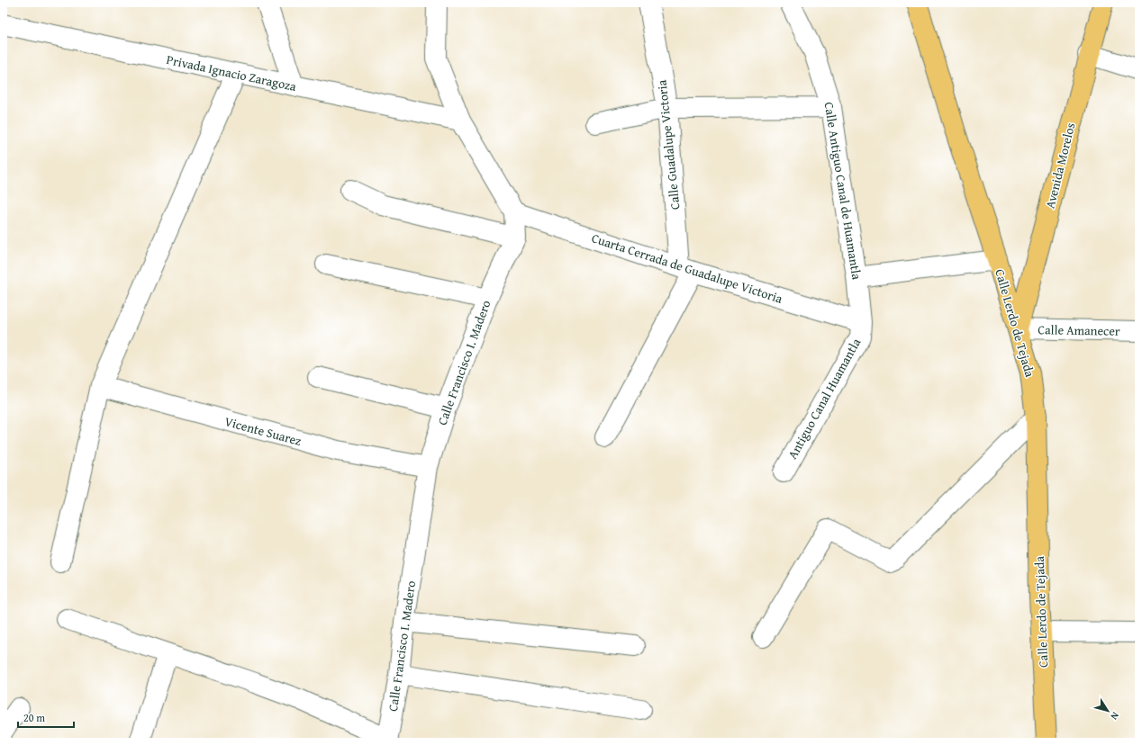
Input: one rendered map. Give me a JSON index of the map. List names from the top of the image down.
{
  "streets": {
    "main road": ["Avenida Morelos", "Calle Lerdo de Tejada"],
    "street": [
      "Privada Ignacio Zaragoza",
      "Calle Guadalupe Victoria",
      "Calle Antiguo Canal de Huamantla",
      "Cuarta Cerrada de Guadalupe Victoria",
      "Calle Amanecer",
      "Calle Francisco I. Madero",
      "Antiguo Canal Huamantla",
      "Vicente Suarez"
    ]
  },
  "crossings": [
    ["Privada Ignacio Zaragoza", "Calle Francisco I. Madero"],
    ["Calle Guadalupe Victoria", "Cuarta Cerrada de Guadalupe Victoria"],
    ["Avenida Morelos", "Calle Lerdo de Tejada"],
    ["Avenida Morelos", "Calle Amanecer"],
    ["Calle Antiguo Canal de Huamantla", "Cuarta Cerrada de Guadalupe Victoria"],
    ["Calle Antiguo Canal de Huamantla", "Antiguo Canal Huamantla"],
    ["Cuarta Cerrada de Guadalupe Victoria", "Calle Francisco I. Madero"],
    ["Cuarta Cerrada de Guadalupe Victoria", "Antiguo Canal Huamantla"],
    ["Calle Lerdo de Tejada", "Calle Amanecer"],
    ["Calle Francisco I. Madero", "Vicente Suarez"]
  ],
  "scale_bar": "20 m",
  "north": "bottom right"
}
